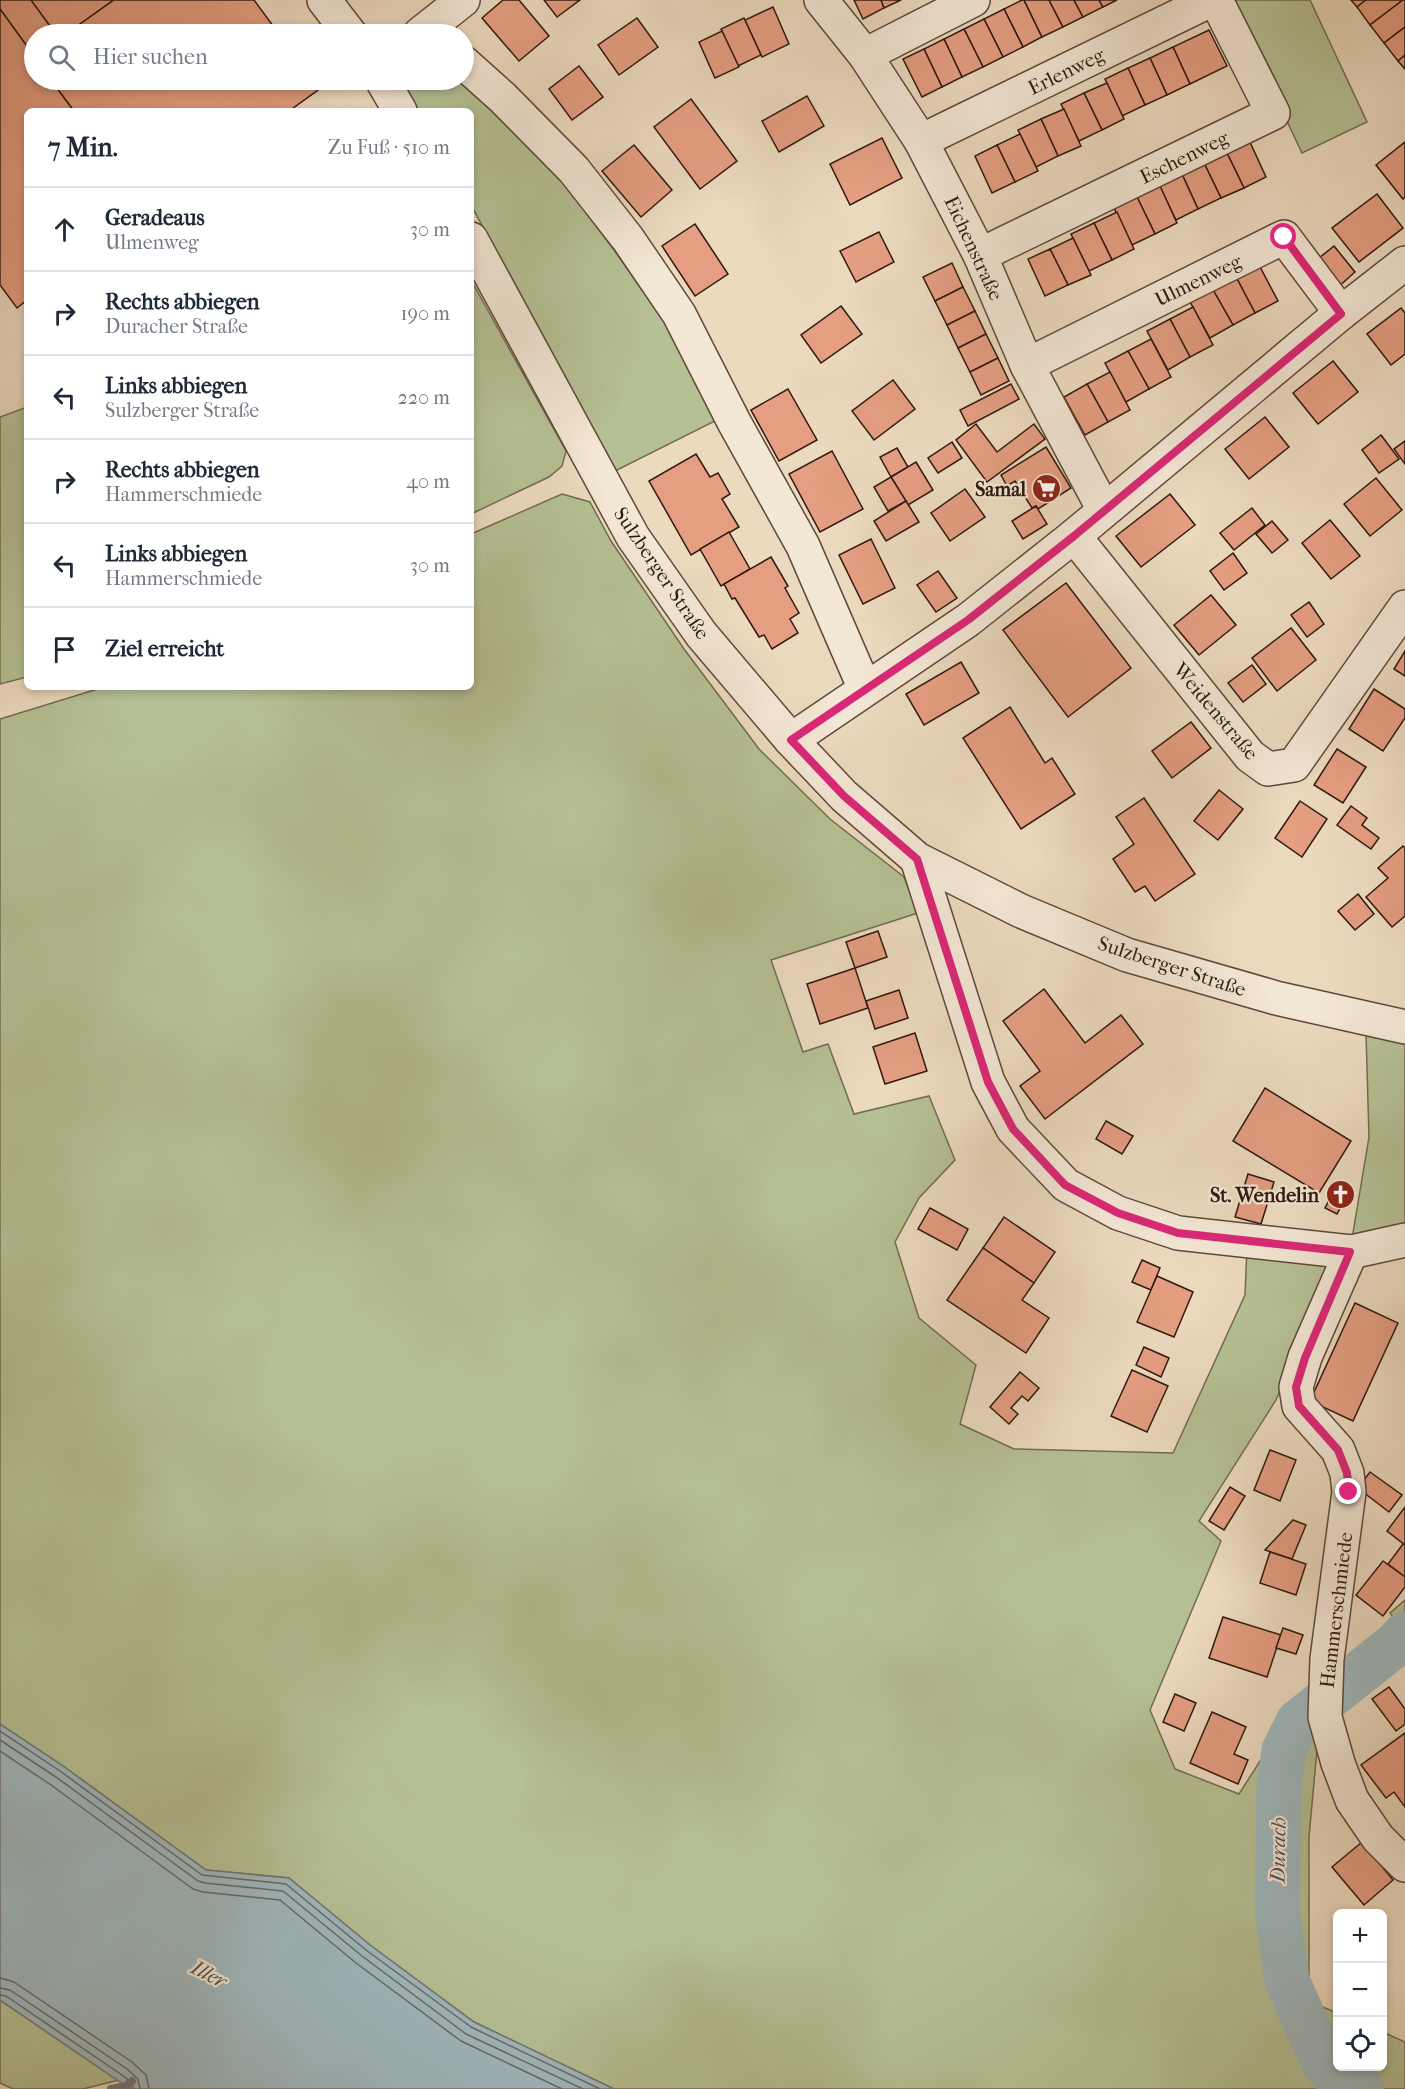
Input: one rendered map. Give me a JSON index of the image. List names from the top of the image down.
{
  "streets": {
    "street": [
      "Erlenweg",
      "Eschenweg",
      "Eichenstraße",
      "Ulmenweg",
      "Sulzberger Straße",
      "Weidenstraße",
      "Hammerschmiede"
    ]
  },
  "crossings": [
    ["Erlenweg", "Eschenweg"],
    ["Erlenweg", "Eichenstraße"],
    ["Eschenweg", "Eichenstraße"],
    ["Eichenstraße", "Ulmenweg"]
  ],
  "water": ["Durach", "Iller"],
  "places": {
    "supermarket": ["Samal"],
    "church": ["St. Wendelin"]
  },
  "page": {
    "search": "Hier suchen",
    "heading": ["7 Min.", "Zu Fuß · 510 m"],
    "list": [
      ["Geradeaus", "Ulmenweg", "30 m"],
      ["Rechts abbiegen", "Duracher Straße", "190 m"],
      ["Links abbiegen", "Sulzberger Straße", "220 m"],
      ["Rechts abbiegen", "Hammerschmiede", "40 m"],
      ["Links abbiegen", "Hammerschmiede", "30 m"],
      "Ziel erreicht"
    ],
    "map_buttons": ["+", "−"]
  }
}
